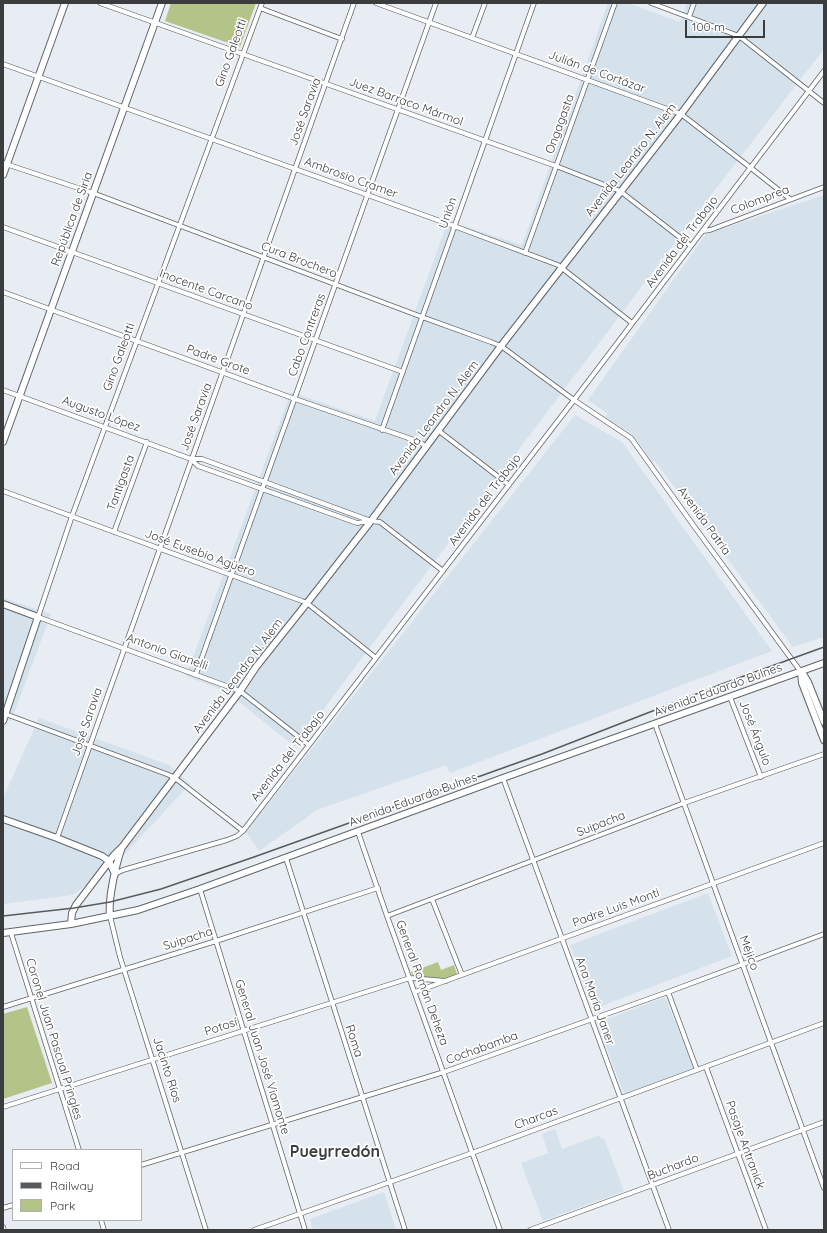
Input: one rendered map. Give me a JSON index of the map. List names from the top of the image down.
{
  "streets": {
    "main road": [
      "Gino Galeotti",
      "Avenida Leandro N. Alem",
      "República de Siria",
      "Avenida Patria",
      "Antonio Gianelli",
      "Avenida Eduardo Bulnes"
    ],
    "street": [
      "Julián de Cortázar",
      "Juez Barraco Mármol",
      "José Saravia",
      "Ongagasta",
      "Ambrosio Cramer",
      "Colomprea",
      "Unión",
      "Avenida del Trabajo",
      "Cura Brochero",
      "Inocente Carcano",
      "Cabo Contreras",
      "Padre Grote",
      "Augusto López",
      "Tantigasta",
      "José Eusebio Agüero",
      "José Ángulo",
      "Suipacha",
      "Padre Luis Monti",
      "Méjico",
      "General Román Deheza",
      "Ana María Janer",
      "Potosí",
      "Coronel Juan Pascual Pringles",
      "Roma",
      "Cochabamba",
      "General Juan José Viamonte",
      "Jacinto Ríos",
      "Charcas",
      "Pasaje Antranick",
      "Buchardo"
    ]
  },
  "crossings": [
    ["Gino Galeotti", "Juez Barraco Mármol"],
    ["Gino Galeotti", "Ambrosio Cramer"],
    ["Gino Galeotti", "Cura Brochero"],
    ["Gino Galeotti", "Inocente Carcano"],
    ["Gino Galeotti", "Padre Grote"],
    ["Gino Galeotti", "Augusto López"],
    ["Gino Galeotti", "José Eusebio Agüero"],
    ["Gino Galeotti", "Antonio Gianelli"],
    ["Julián de Cortázar", "Ongagasta"],
    ["Julián de Cortázar", "Avenida Leandro N. Alem"],
    ["Julián de Cortázar", "Colomprea"],
    ["Julián de Cortázar", "Unión"],
    ["Julián de Cortázar", "Avenida del Trabajo"],
    ["Julián de Cortázar", "Cabo Contreras"],
    ["Juez Barraco Mármol", "José Saravia"],
    ["Juez Barraco Mármol", "Ongagasta"],
    ["Juez Barraco Mármol", "Avenida Leandro N. Alem"],
    ["Juez Barraco Mármol", "Unión"],
    ["Juez Barraco Mármol", "República de Siria"],
    ["Juez Barraco Mármol", "Avenida del Trabajo"],
    ["Juez Barraco Mármol", "Cabo Contreras"],
    ["José Saravia", "Ambrosio Cramer"],
    ["José Saravia", "Cura Brochero"],
    ["José Saravia", "Inocente Carcano"],
    ["José Saravia", "Padre Grote"],
    ["José Saravia", "Augusto López"],
    ["José Saravia", "José Eusebio Agüero"],
    ["José Saravia", "Antonio Gianelli"],
    ["Ongagasta", "Ambrosio Cramer"],
    ["Avenida Leandro N. Alem", "Ambrosio Cramer"],
    ["Avenida Leandro N. Alem", "Avenida del Trabajo"],
    ["Avenida Leandro N. Alem", "Cura Brochero"],
    ["Avenida Leandro N. Alem", "Padre Grote"],
    ["Avenida Leandro N. Alem", "Augusto López"],
    ["Avenida Leandro N. Alem", "José Eusebio Agüero"],
    ["Avenida Leandro N. Alem", "Antonio Gianelli"],
    ["Avenida Leandro N. Alem", "Avenida Eduardo Bulnes"],
    ["Avenida Leandro N. Alem", "Jacinto Ríos"],
    ["Ambrosio Cramer", "Unión"],
    ["Ambrosio Cramer", "República de Siria"],
    ["Ambrosio Cramer", "Avenida del Trabajo"],
    ["Ambrosio Cramer", "Cabo Contreras"],
    ["Colomprea", "Avenida del Trabajo"],
    ["Unión", "Cura Brochero"],
    ["Unión", "Inocente Carcano"],
    ["Unión", "Padre Grote"],
    ["República de Siria", "Cura Brochero"],
    ["República de Siria", "Inocente Carcano"],
    ["República de Siria", "Padre Grote"],
    ["República de Siria", "Augusto López"],
    ["Avenida del Trabajo", "Cura Brochero"],
    ["Avenida del Trabajo", "Augusto López"],
    ["Avenida del Trabajo", "Avenida Patria"],
    ["Avenida del Trabajo", "José Eusebio Agüero"],
    ["Avenida del Trabajo", "Antonio Gianelli"],
    ["Cura Brochero", "Cabo Contreras"],
    ["Cura Brochero", "Avenida Patria"],
    ["Inocente Carcano", "Cabo Contreras"],
    ["Cabo Contreras", "Padre Grote"],
    ["Cabo Contreras", "Augusto López"],
    ["Cabo Contreras", "José Eusebio Agüero"],
    ["Cabo Contreras", "Antonio Gianelli"],
    ["Augusto López", "Tantigasta"],
    ["Tantigasta", "José Eusebio Agüero"],
    ["Avenida Patria", "Avenida Eduardo Bulnes"],
    ["Avenida Eduardo Bulnes", "José Ángulo"],
    ["Avenida Eduardo Bulnes", "Méjico"],
    ["Avenida Eduardo Bulnes", "General Román Deheza"],
    ["Avenida Eduardo Bulnes", "Ana María Janer"],
    ["Avenida Eduardo Bulnes", "Coronel Juan Pascual Pringles"],
    ["Avenida Eduardo Bulnes", "Roma"],
    ["Avenida Eduardo Bulnes", "General Juan José Viamonte"],
    ["Avenida Eduardo Bulnes", "Jacinto Ríos"],
    ["José Ángulo", "Suipacha"],
    ["Suipacha", "Méjico"],
    ["Suipacha", "General Román Deheza"],
    ["Suipacha", "Ana María Janer"],
    ["Suipacha", "Coronel Juan Pascual Pringles"],
    ["Suipacha", "Roma"],
    ["Suipacha", "General Juan José Viamonte"],
    ["Suipacha", "Jacinto Ríos"],
    ["Padre Luis Monti", "Méjico"],
    ["Padre Luis Monti", "General Román Deheza"],
    ["Padre Luis Monti", "Ana María Janer"],
    ["Padre Luis Monti", "Potosí"],
    ["Méjico", "Cochabamba"],
    ["Méjico", "Charcas"],
    ["Méjico", "Buchardo"],
    ["General Román Deheza", "Potosí"],
    ["General Román Deheza", "Cochabamba"],
    ["General Román Deheza", "Charcas"],
    ["Ana María Janer", "Cochabamba"],
    ["Ana María Janer", "Charcas"],
    ["Ana María Janer", "Buchardo"],
    ["Potosí", "Coronel Juan Pascual Pringles"],
    ["Potosí", "Roma"],
    ["Potosí", "General Juan José Viamonte"],
    ["Potosí", "Jacinto Ríos"],
    ["Roma", "Cochabamba"],
    ["Roma", "Charcas"],
    ["Cochabamba", "General Juan José Viamonte"],
    ["Cochabamba", "Jacinto Ríos"],
    ["General Juan José Viamonte", "Charcas"],
    ["Charcas", "Pasaje Antranick"],
    ["Pasaje Antranick", "Buchardo"]
  ],
  "districts": ["Pueyrredón"],
  "legend": ["Road", "Railway", "Park"],
  "scale_bar": "100 m"
}
